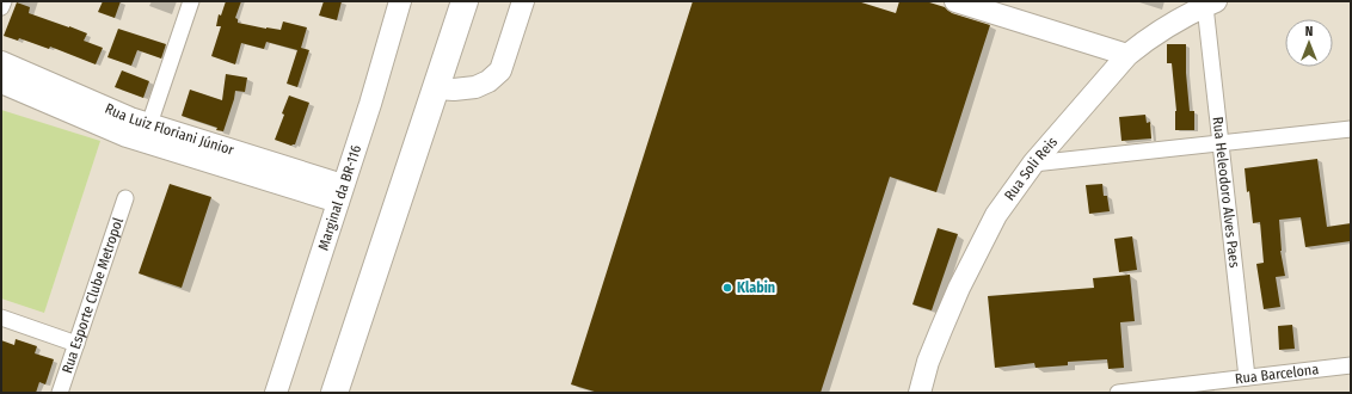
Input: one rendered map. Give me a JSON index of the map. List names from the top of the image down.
{
  "streets": {
    "street": [
      "Rua Luiz Floriani Júnior",
      "Rua Soli Reis",
      "Rua Heleodoro Alves Paes",
      "Marginal da BR-116",
      "Rua Esporte Clube Metropol",
      "Rua Barcelona"
    ]
  },
  "crossings": [
    ["Rua Luiz Floriani Júnior", "Marginal da BR-116"],
    ["Rua Soli Reis", "Rua Heleodoro Alves Paes"],
    ["Rua Heleodoro Alves Paes", "Rua Barcelona"]
  ],
  "places": ["Klabin"],
  "north": "top"
}
